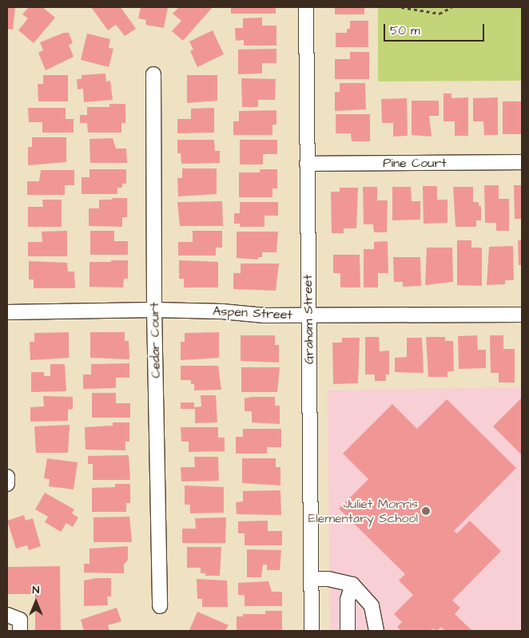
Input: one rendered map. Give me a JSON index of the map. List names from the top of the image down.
{
  "streets": {
    "street": [
      "Pine Court",
      "Aspen Street",
      "Graham Street",
      "Cedar Court"
    ]
  },
  "crossings": [
    ["Pine Court", "Graham Street"],
    ["Aspen Street", "Graham Street"],
    ["Aspen Street", "Cedar Court"]
  ],
  "places": ["Juliet Morris Elementary School"],
  "scale_bar": "50 m",
  "north": "top"
}
